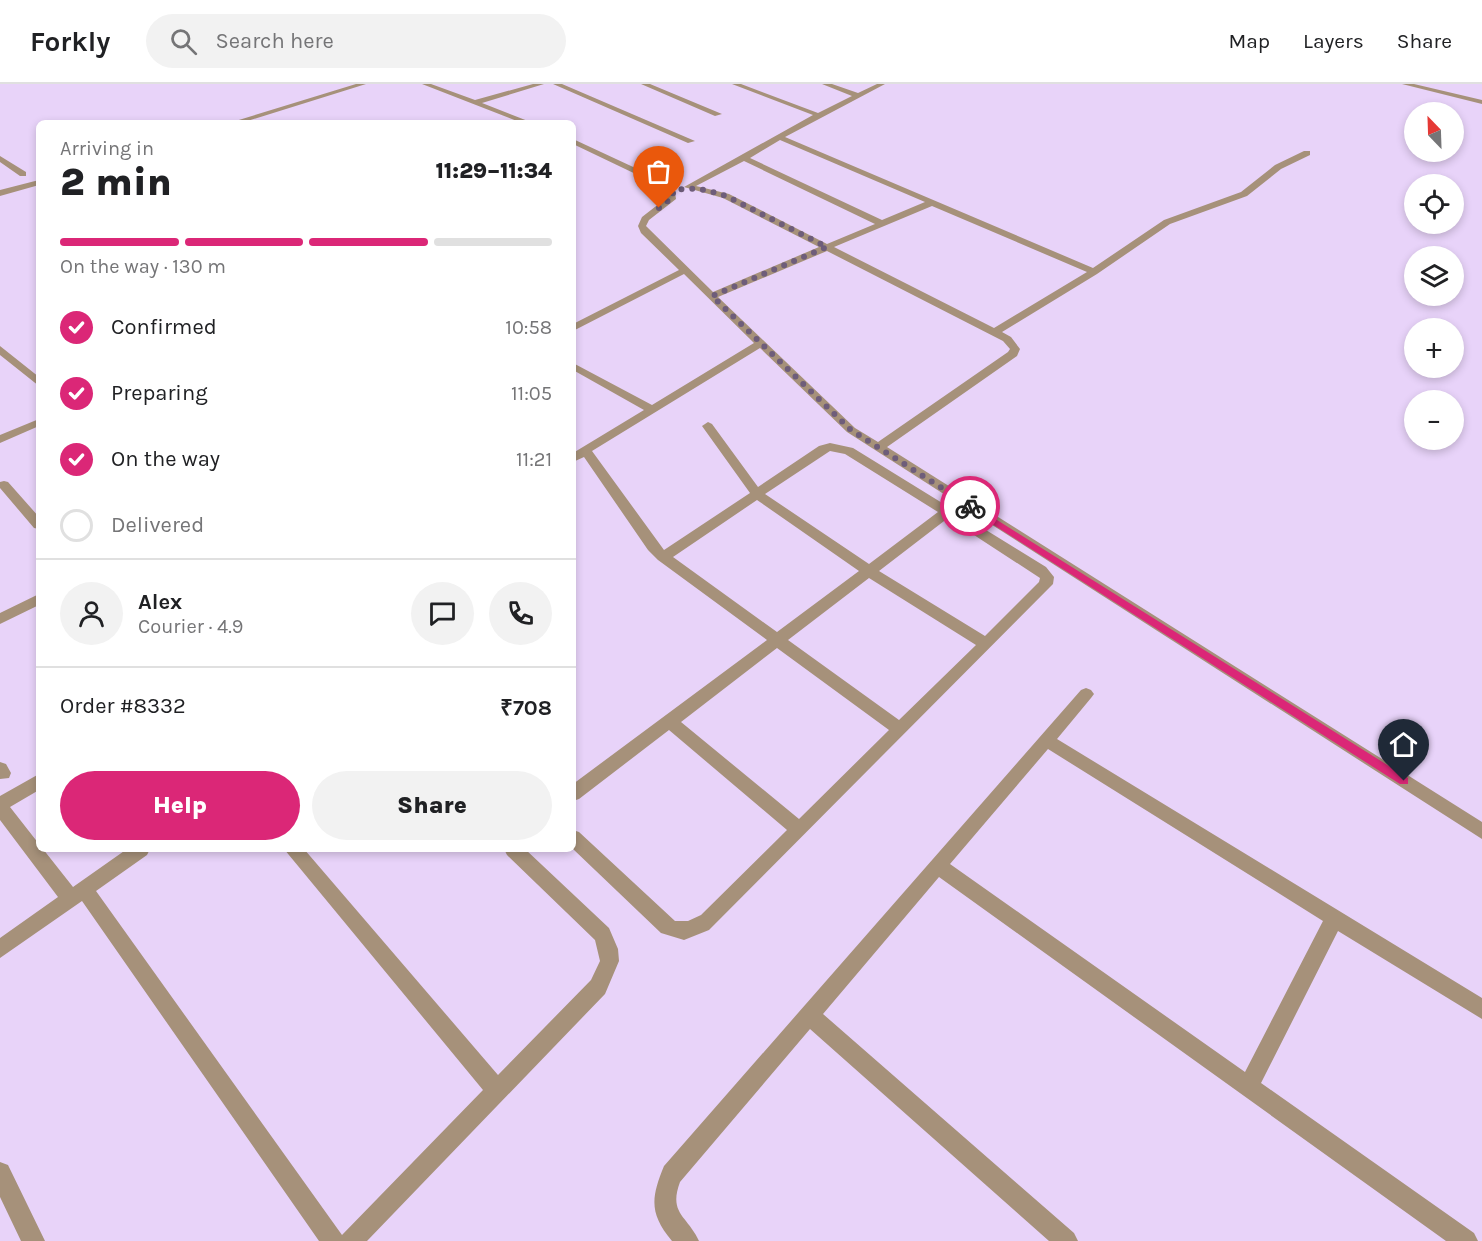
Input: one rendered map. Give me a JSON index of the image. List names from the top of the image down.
{
  "north": "top left",
  "page": {
    "header": "Forkly",
    "search": "Search here",
    "nav": ["Map", "Layers", "Share"],
    "map_buttons": ["+", "−"],
    "heading": ["2 min", "Arriving in", "11:29–11:34"],
    "panel": [
      "Alex",
      "Courier · 4.9",
      "Order #8332",
      "₹708"
    ],
    "bar": "On the way · 130 m",
    "list": [
      ["Confirmed", "10:58"],
      ["Preparing", "11:05"],
      ["On the way", "11:21"],
      "Delivered"
    ],
    "buttons": ["Help", "Share"]
  }
}
